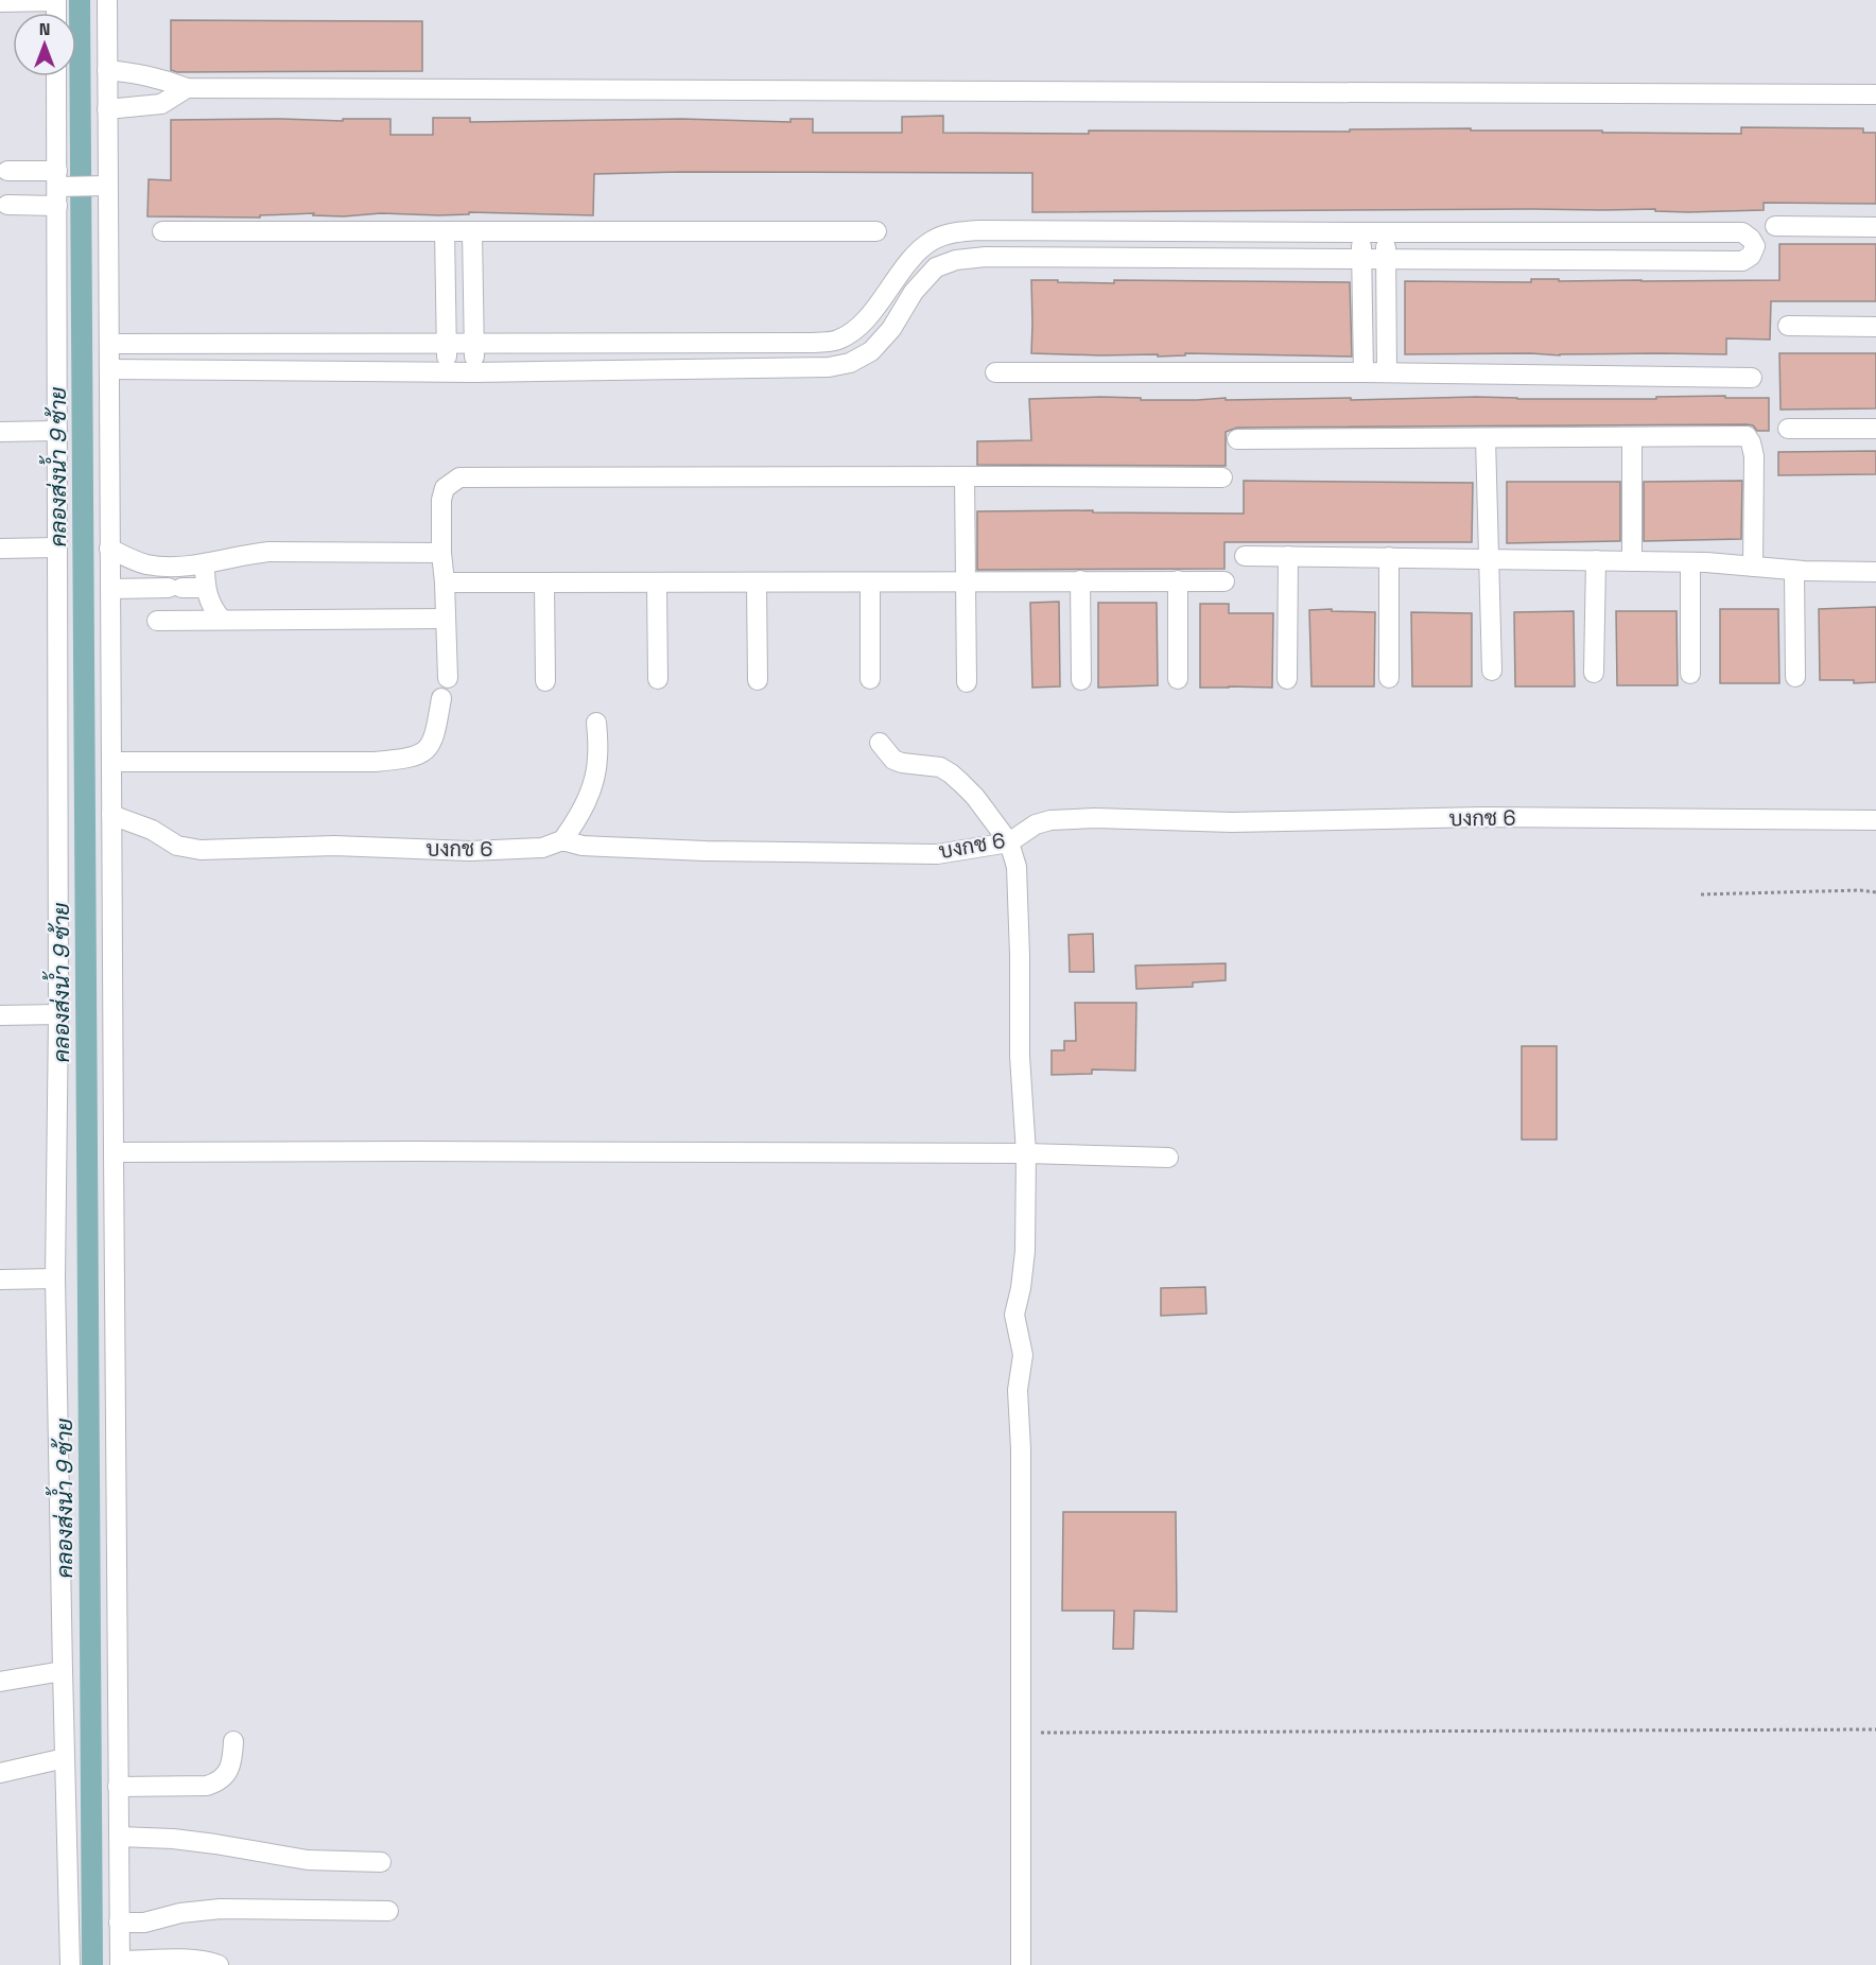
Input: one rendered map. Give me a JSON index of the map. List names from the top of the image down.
{
  "streets": {
    "street": ["บงกช 6"]
  },
  "water": ["คลองส่งน้ำ 9 ซ้าย"],
  "north": "top"
}
